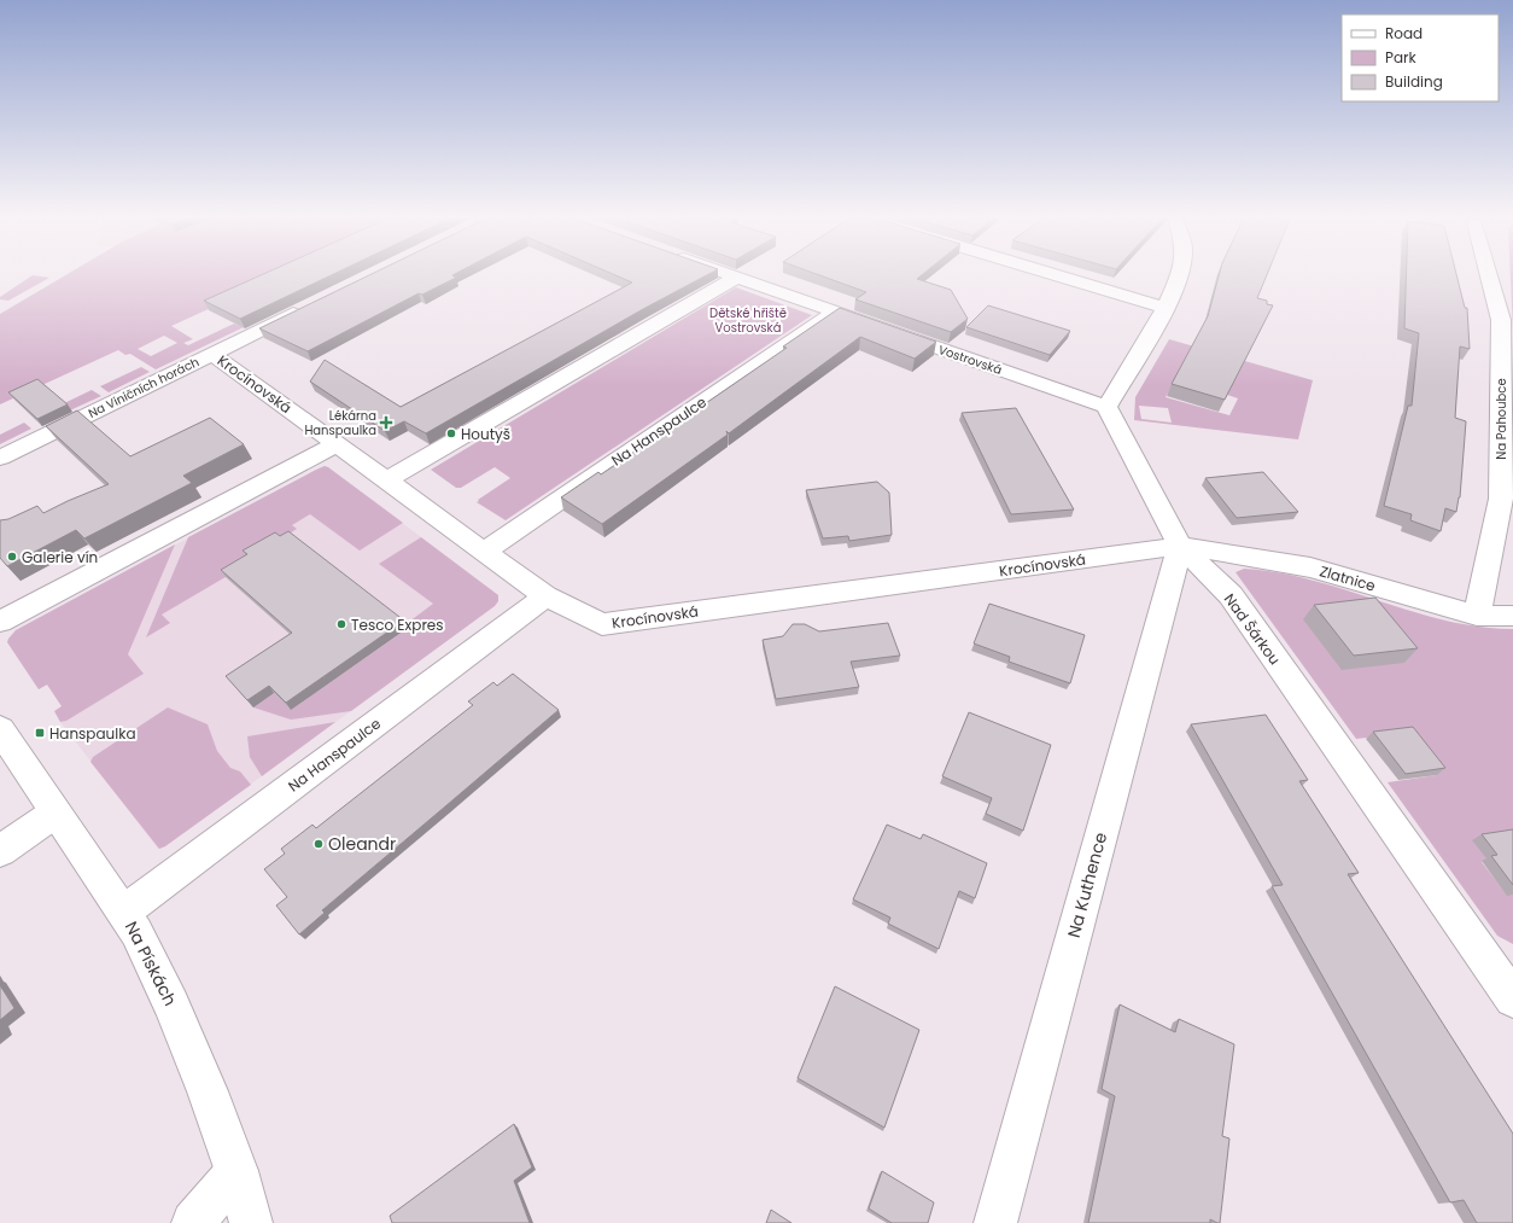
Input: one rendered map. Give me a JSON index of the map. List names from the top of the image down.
{
  "streets": {
    "street": [
      "Vostrovská",
      "Krocínovská",
      "Na Viničních horách",
      "Na Pahoubce",
      "Na Hanspaulce",
      "Zlatnice",
      "Nad Šárkou",
      "Na Kuthence",
      "Na Pískách"
    ]
  },
  "crossings": [
    ["Vostrovská", "Na Hanspaulce"],
    ["Vostrovská", "Nad Šárkou"],
    ["Krocínovská", "Na Viničních horách"],
    ["Krocínovská", "Na Hanspaulce"],
    ["Krocínovská", "Zlatnice"],
    ["Krocínovská", "Nad Šárkou"],
    ["Krocínovská", "Na Kuthence"],
    ["Na Pahoubce", "Zlatnice"],
    ["Na Hanspaulce", "Na Pískách"],
    ["Zlatnice", "Nad Šárkou"],
    ["Zlatnice", "Na Kuthence"],
    ["Nad Šárkou", "Na Kuthence"]
  ],
  "parks": ["Dětské hřiště Vostrovská"],
  "places": {
    "health": ["Lékárna Hanspaulka"],
    "other": [
      "Houtyš",
      "Galerie vín",
      "Tesco Expres",
      "Oleandr"
    ],
    "transit": ["Hanspaulka"]
  },
  "legend": ["Road", "Park", "Building"]
}
